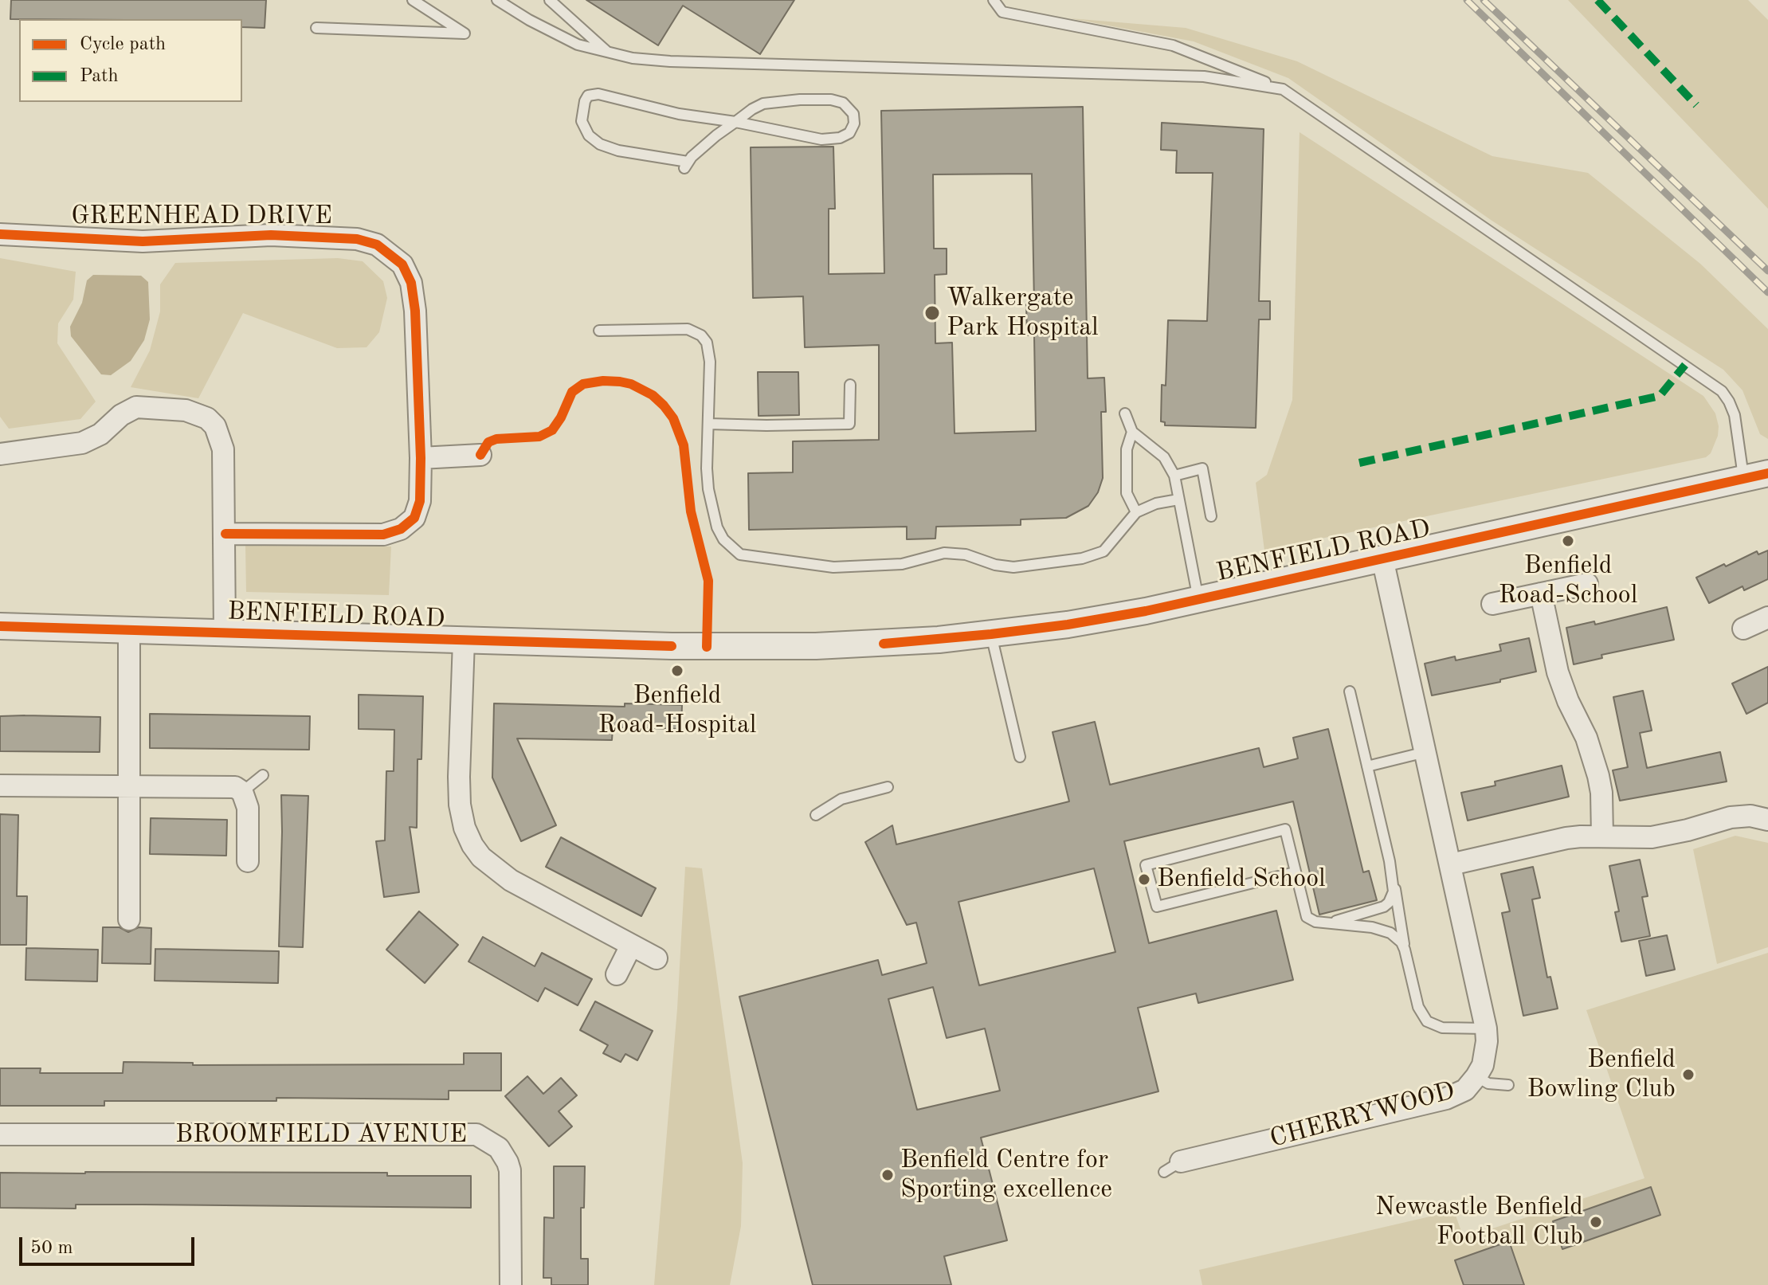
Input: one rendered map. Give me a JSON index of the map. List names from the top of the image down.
{
  "streets": {
    "street": [
      "GREENHEAD DRIVE",
      "BENFIELD ROAD",
      "CHERRYWOOD",
      "BROOMFIELD AVENUE"
    ]
  },
  "crossings": [
    ["BENFIELD ROAD", "CHERRYWOOD"]
  ],
  "places": [
    "Walkergate Park Hospital",
    "Benfield Road-School",
    "Benfield Road-Hospital",
    "Benfield School",
    "Benfield Bowling Club",
    "Benfield Centre for Sporting excellence",
    "Newcastle Benfield Football Club"
  ],
  "legend": ["Cycle path", "Path"],
  "scale_bar": "50 m"
}
